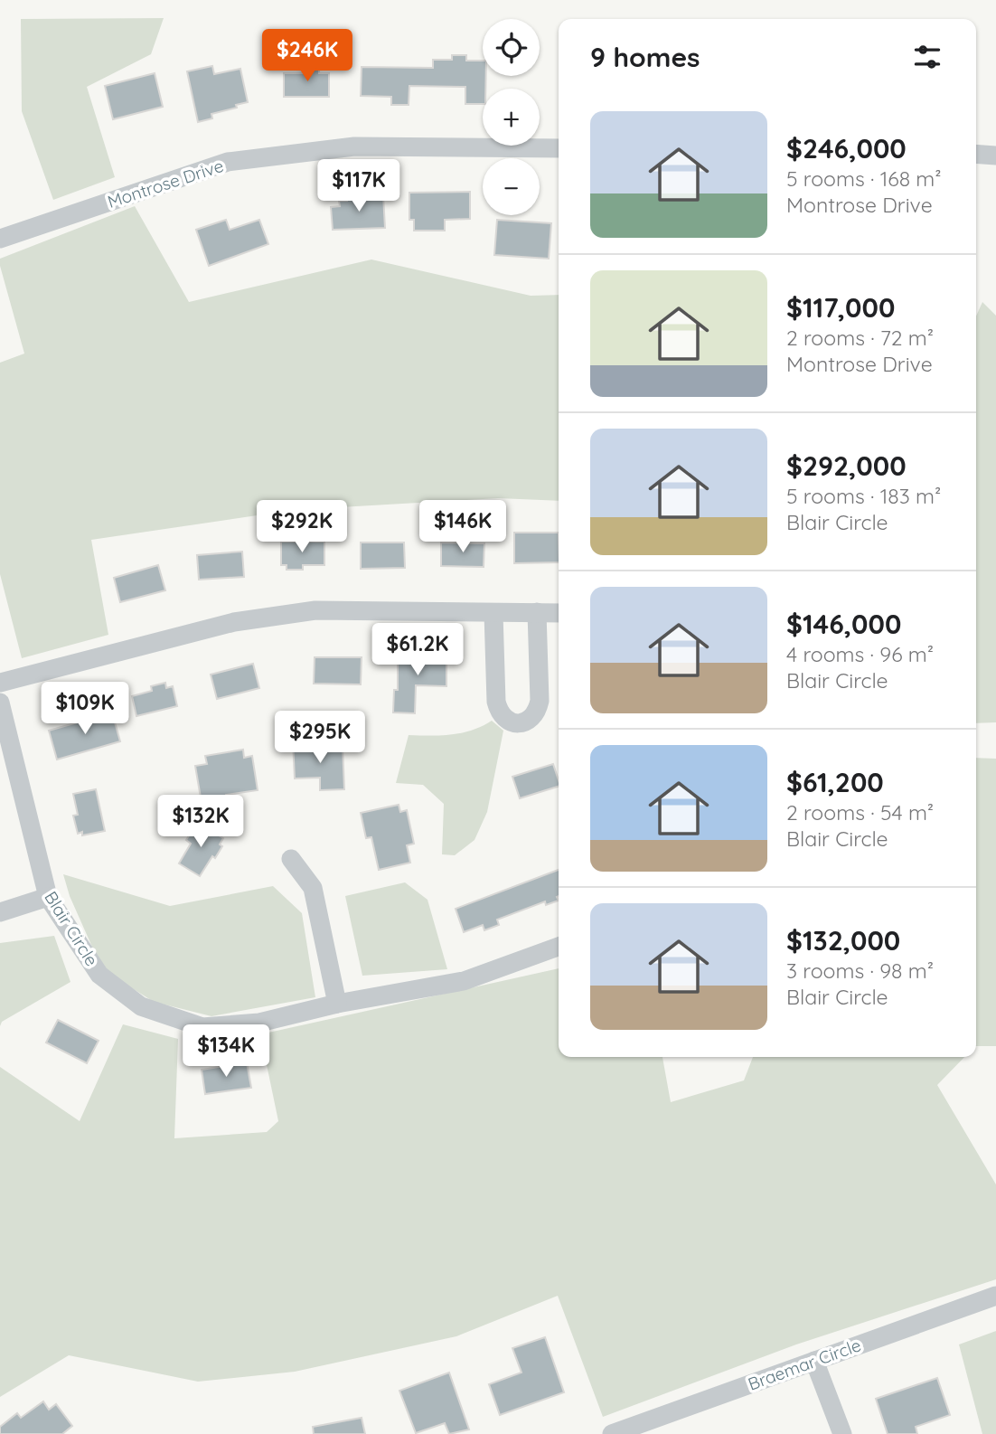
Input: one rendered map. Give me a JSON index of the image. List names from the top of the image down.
{
  "streets": {
    "street": ["Montrose Drive", "Blair Circle", "Braemar Circle"]
  },
  "page": {
    "map_buttons": ["+", "−"],
    "heading": "9 homes",
    "price": [
      "$246K",
      "$117K",
      "$292K",
      "$146K",
      "$61.2K",
      "$109K",
      "$295K",
      "$132K",
      "$134K"
    ],
    "list": [
      {
        "name": "$246,000",
        "note": "5 rooms · 168 m² · Montrose Drive"
      },
      {
        "name": "$117,000",
        "note": "2 rooms · 72 m² · Montrose Drive"
      },
      {
        "name": "$292,000",
        "note": "5 rooms · 183 m² · Blair Circle"
      },
      {
        "name": "$146,000",
        "note": "4 rooms · 96 m² · Blair Circle"
      },
      {
        "name": "$61,200",
        "note": "2 rooms · 54 m² · Blair Circle"
      },
      {
        "name": "$132,000",
        "note": "3 rooms · 98 m² · Blair Circle"
      }
    ]
  }
}
